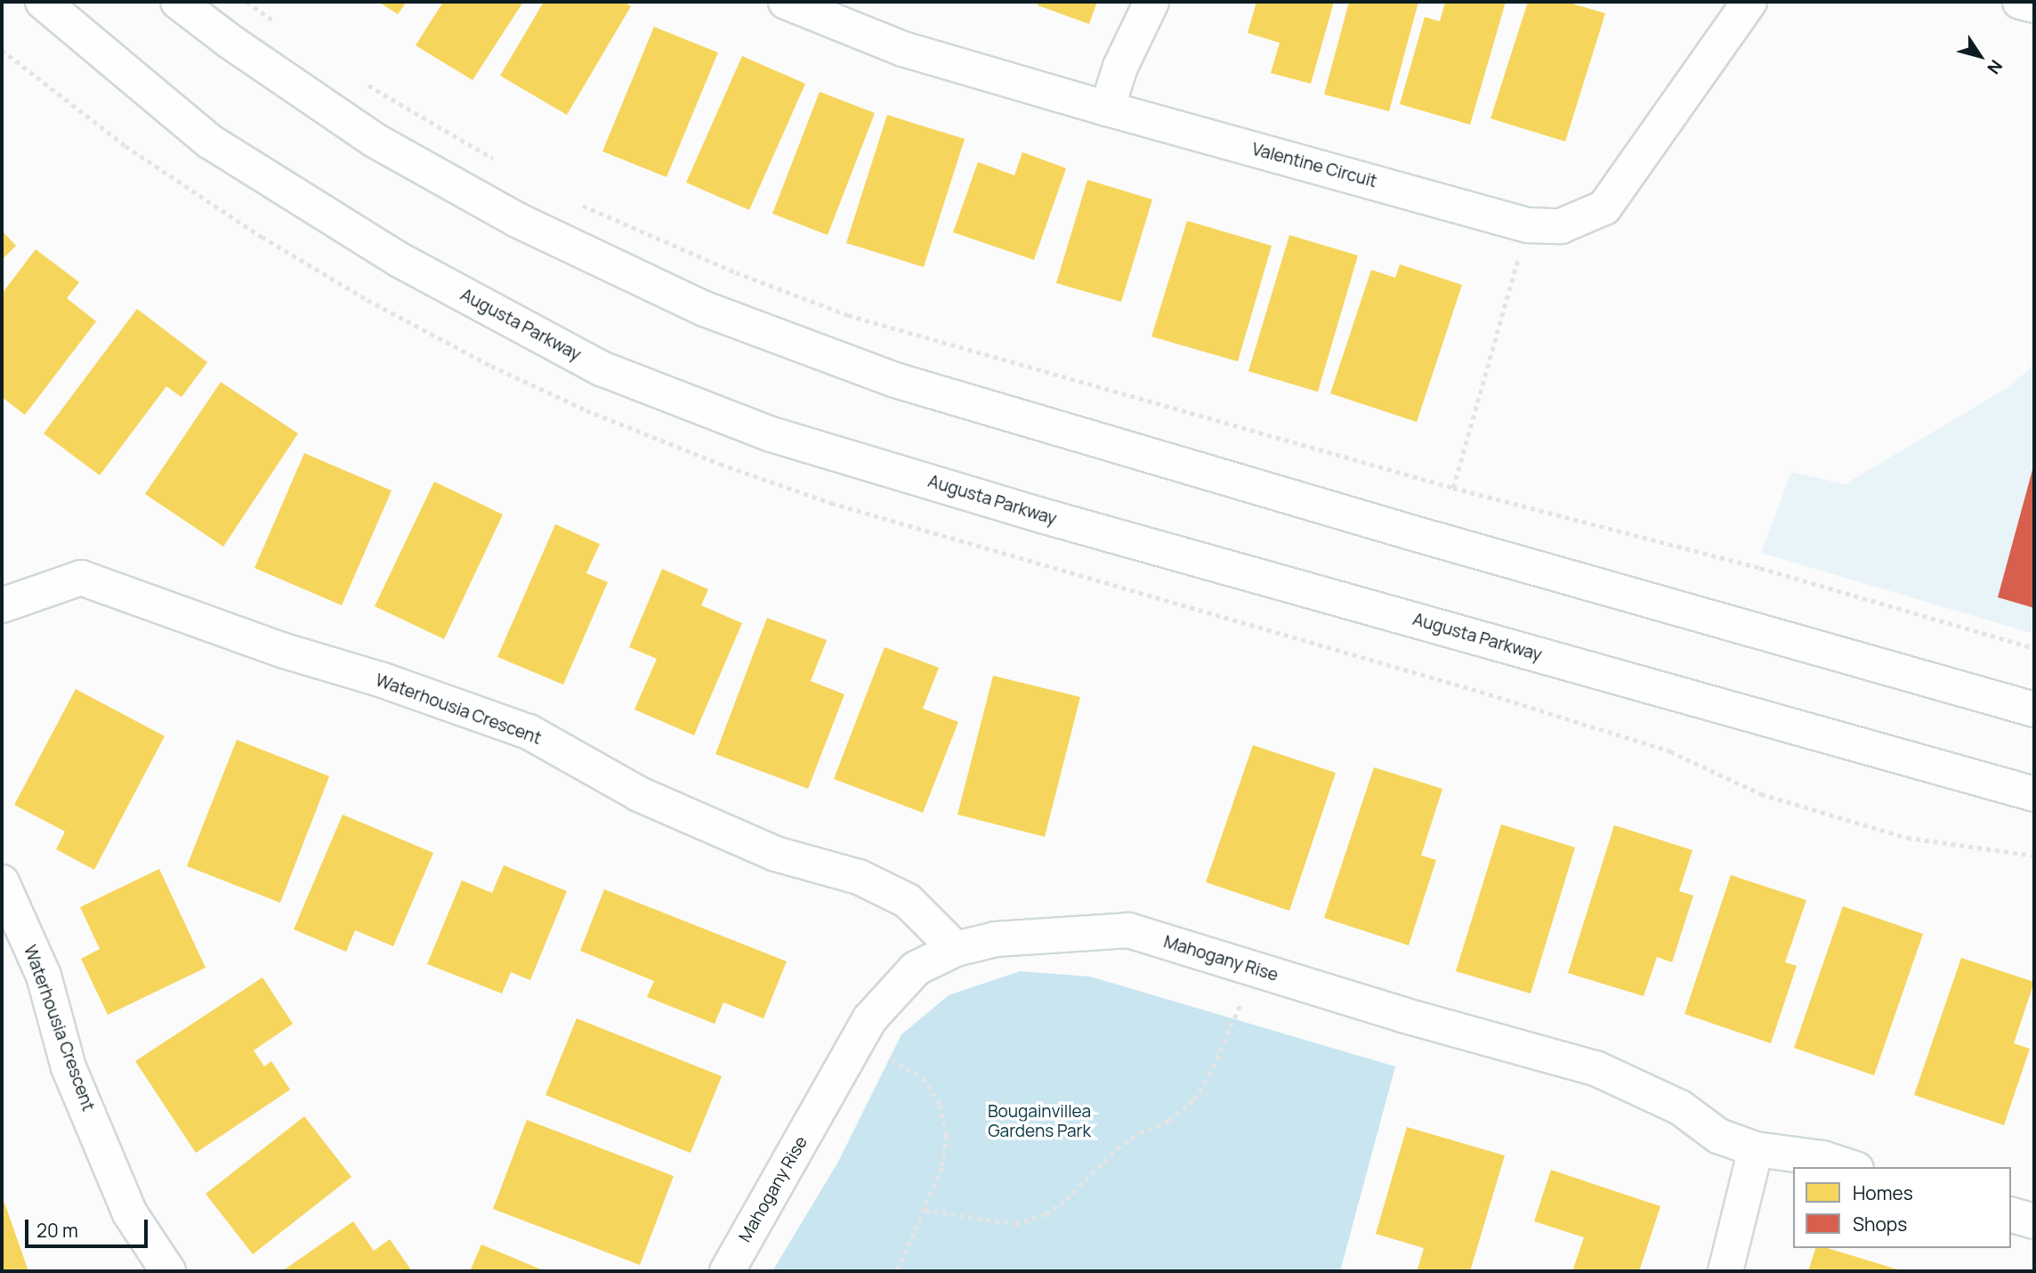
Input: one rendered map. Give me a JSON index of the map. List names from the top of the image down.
{
  "streets": {
    "street": [
      "Valentine Circuit",
      "Augusta Parkway",
      "Waterhousia Crescent",
      "Mahogany Rise"
    ]
  },
  "crossings": [
    ["Waterhousia Crescent", "Mahogany Rise"]
  ],
  "parks": ["Bougainvillea Gardens Park"],
  "legend": ["Homes", "Shops"],
  "scale_bar": "20 m",
  "north": "bottom right"
}
